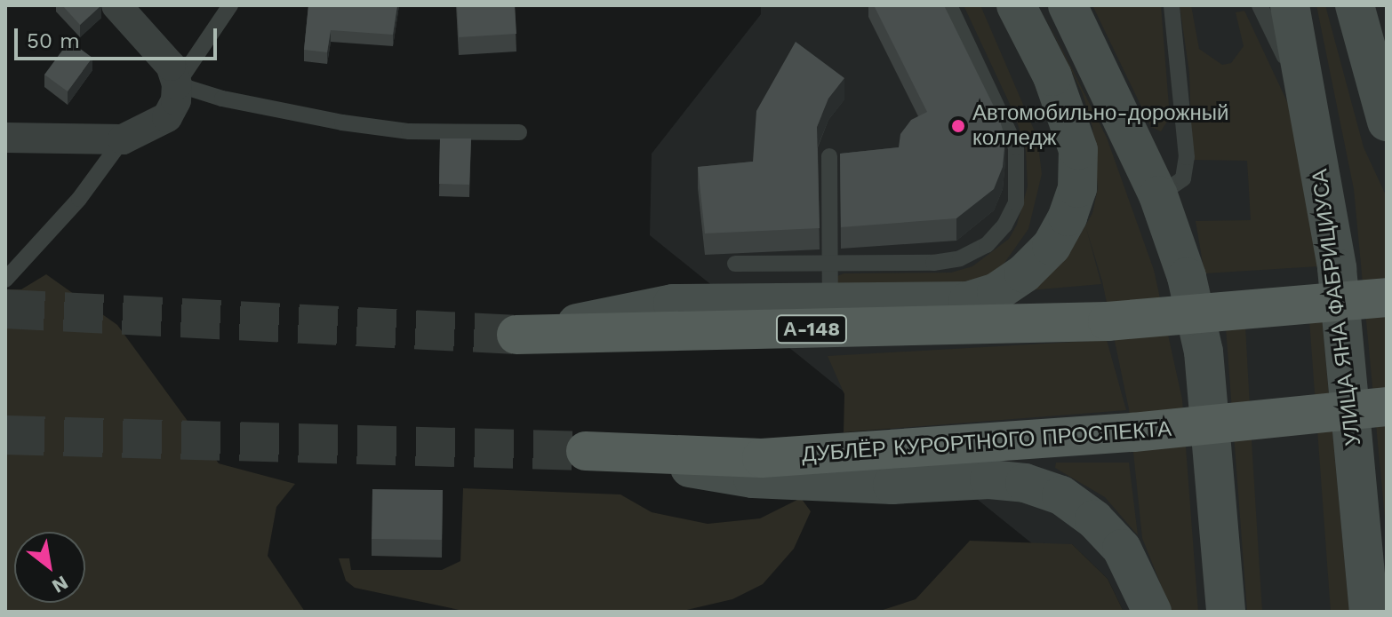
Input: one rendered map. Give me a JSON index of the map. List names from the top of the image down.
{
  "streets": {
    "main road": ["УЛИЦА ЯНА ФАБРИЦИУСА", "А-148", "ДУБЛЁР КУРОРТНОГО ПРОСПЕКТА"]
  },
  "places": ["Автомобильно-дорожный колледж"],
  "scale_bar": "50 m",
  "north": "bottom right"
}
